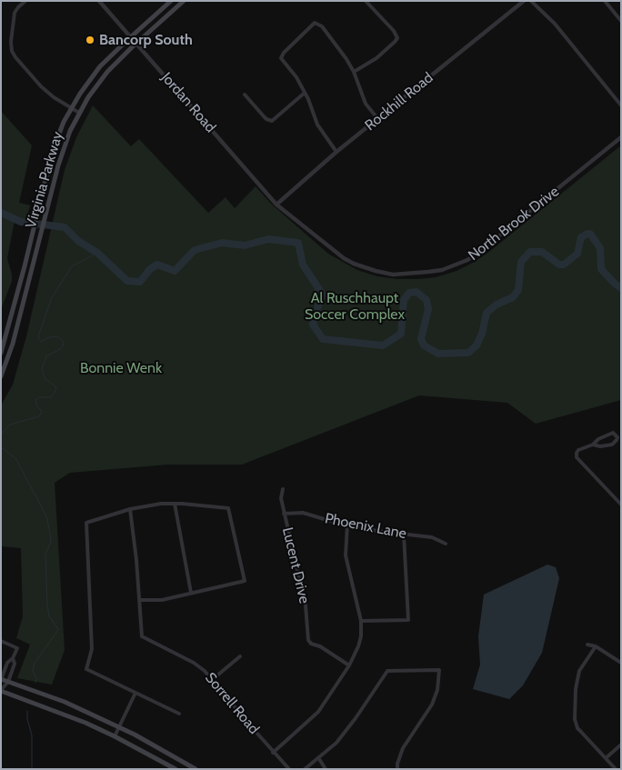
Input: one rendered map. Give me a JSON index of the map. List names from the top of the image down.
{
  "streets": {
    "main road": ["Virginia Parkway"],
    "street": [
      "Rockhill Road",
      "Jordan Road",
      "North Brook Drive",
      "Phoenix Lane",
      "Lucent Drive",
      "Sorrell Road"
    ]
  },
  "crossings": [
    ["Rockhill Road", "Jordan Road"],
    ["Rockhill Road", "North Brook Drive"],
    ["Jordan Road", "Virginia Parkway"],
    ["Jordan Road", "North Brook Drive"],
    ["Phoenix Lane", "Lucent Drive"]
  ],
  "parks": ["Al Ruschhaupt Soccer Complex", "Bonnie Wenk"],
  "places": ["Bancorp South"]
}
